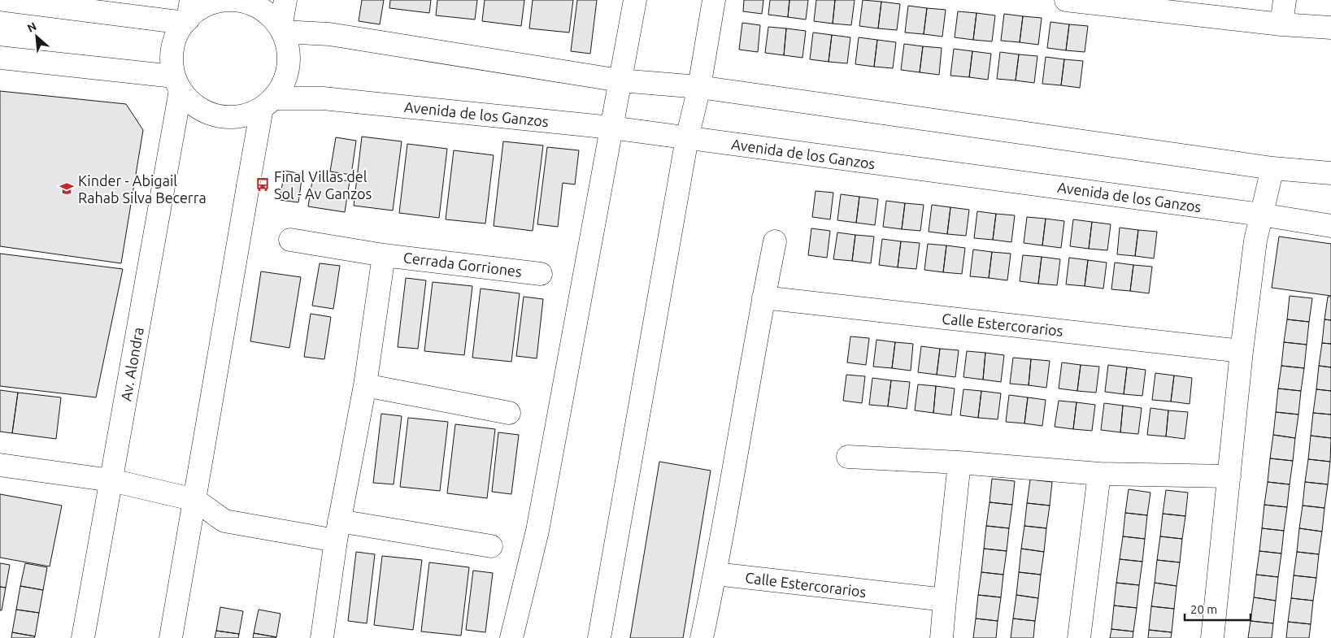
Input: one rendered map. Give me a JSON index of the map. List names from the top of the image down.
{
  "streets": {
    "street": [
      "Avenida de los Ganzos",
      "Cerrada Gorriones",
      "Calle Estercorarios",
      "Av. Alondra"
    ]
  },
  "crossings": [
    ["Avenida de los Ganzos", "Av. Alondra"]
  ],
  "places": {
    "bus stop": ["Final Villas del Sol - Av Ganzos"],
    "school or university": ["Kinder - Abigail Rahab Silva Becerra"]
  },
  "scale_bar": "20 m",
  "north": "top left"
}
